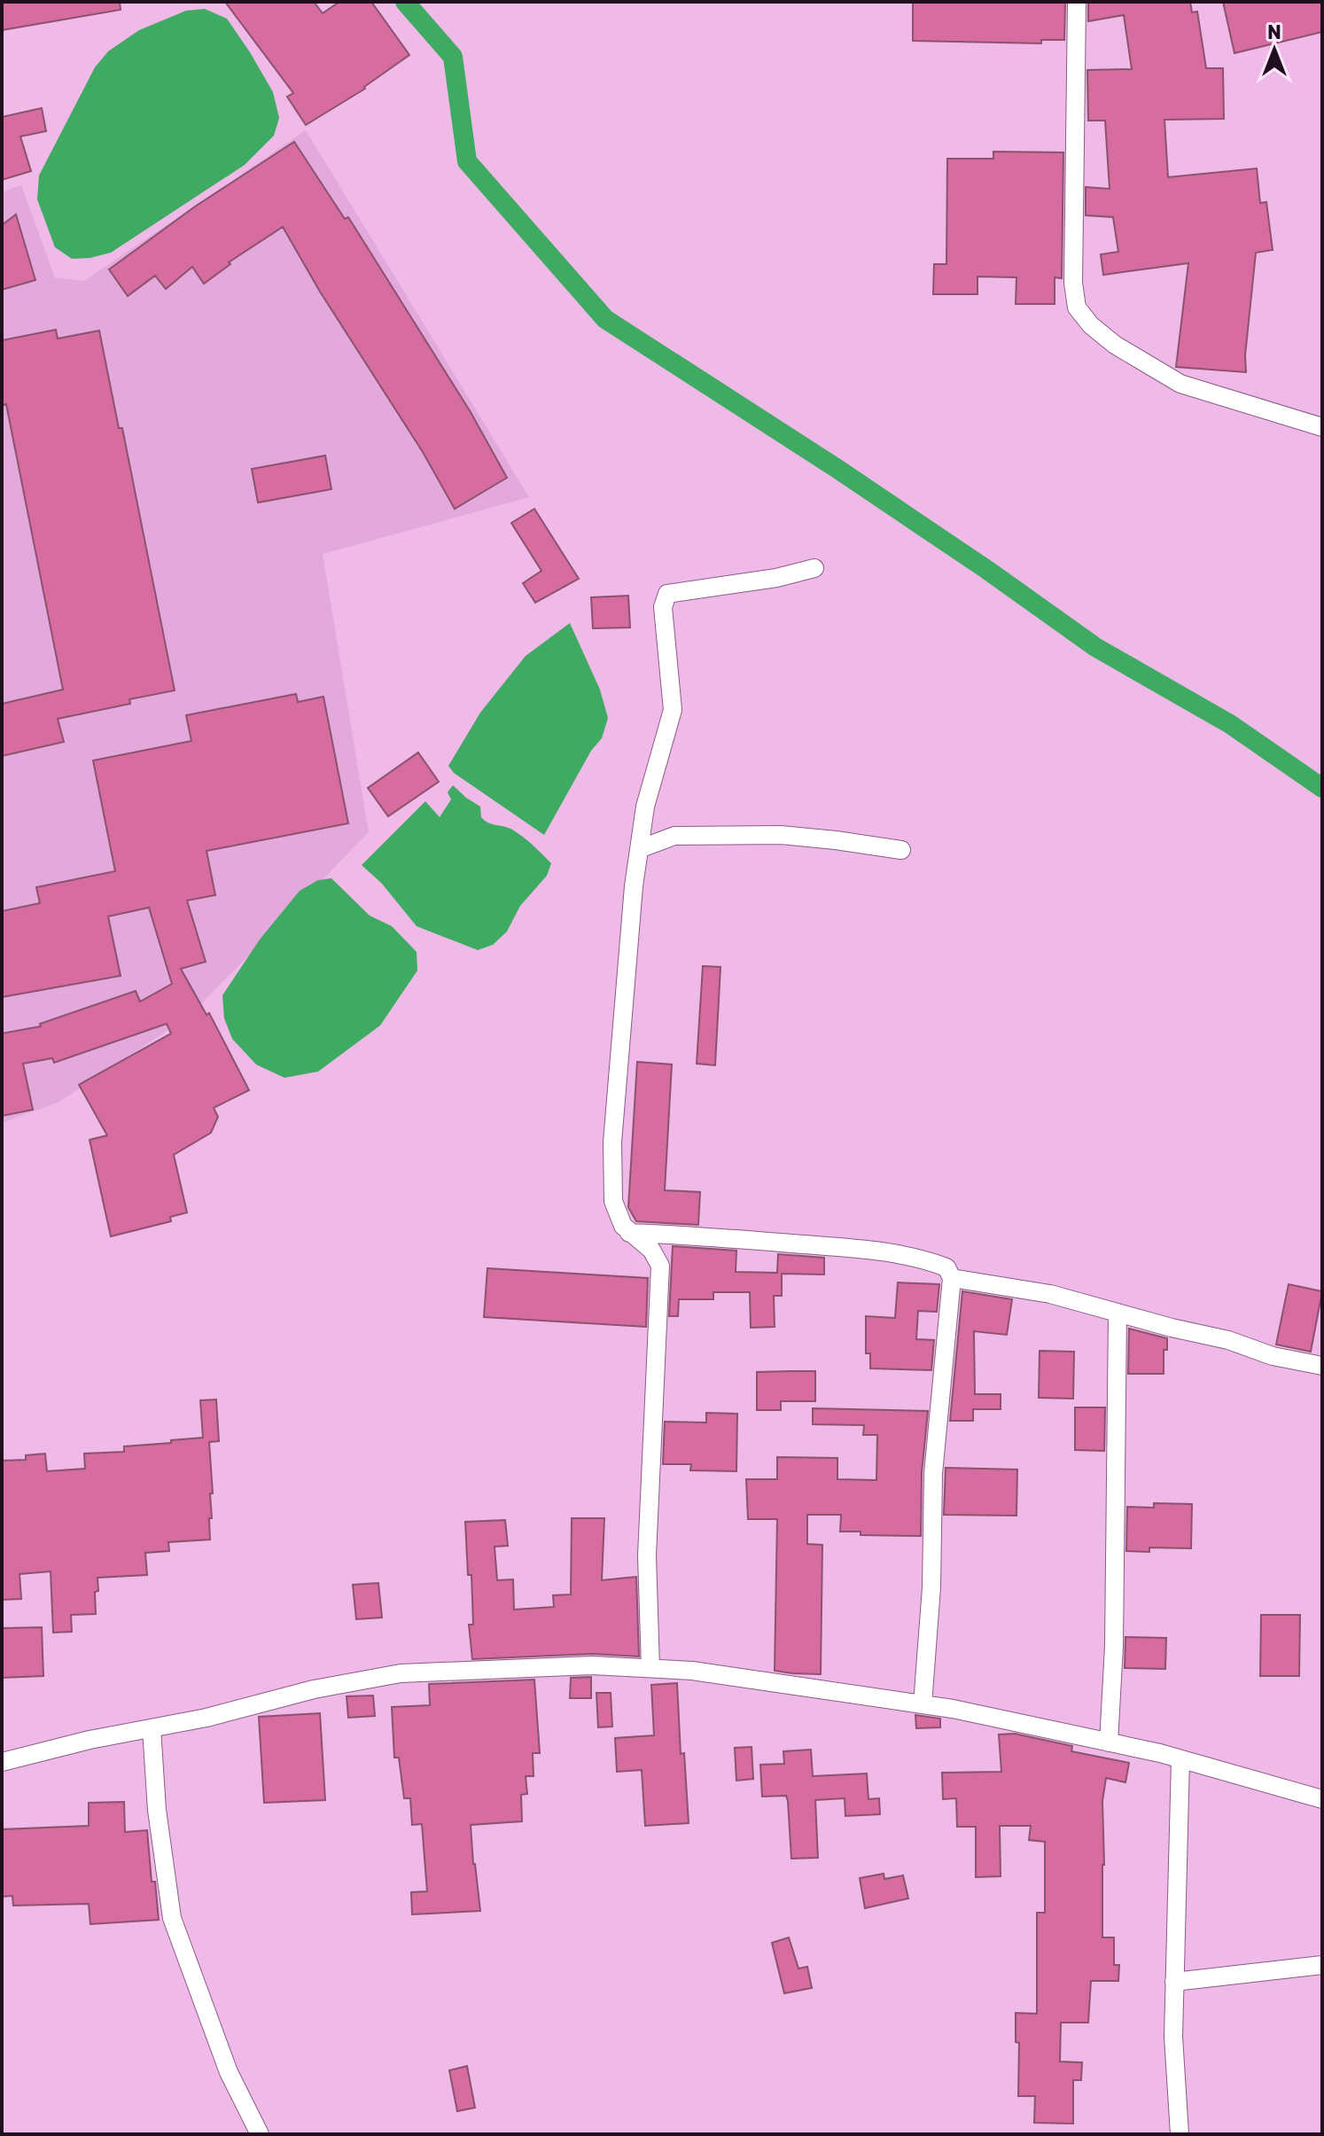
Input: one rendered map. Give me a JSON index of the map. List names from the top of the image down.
{
  "north": "top"
}
